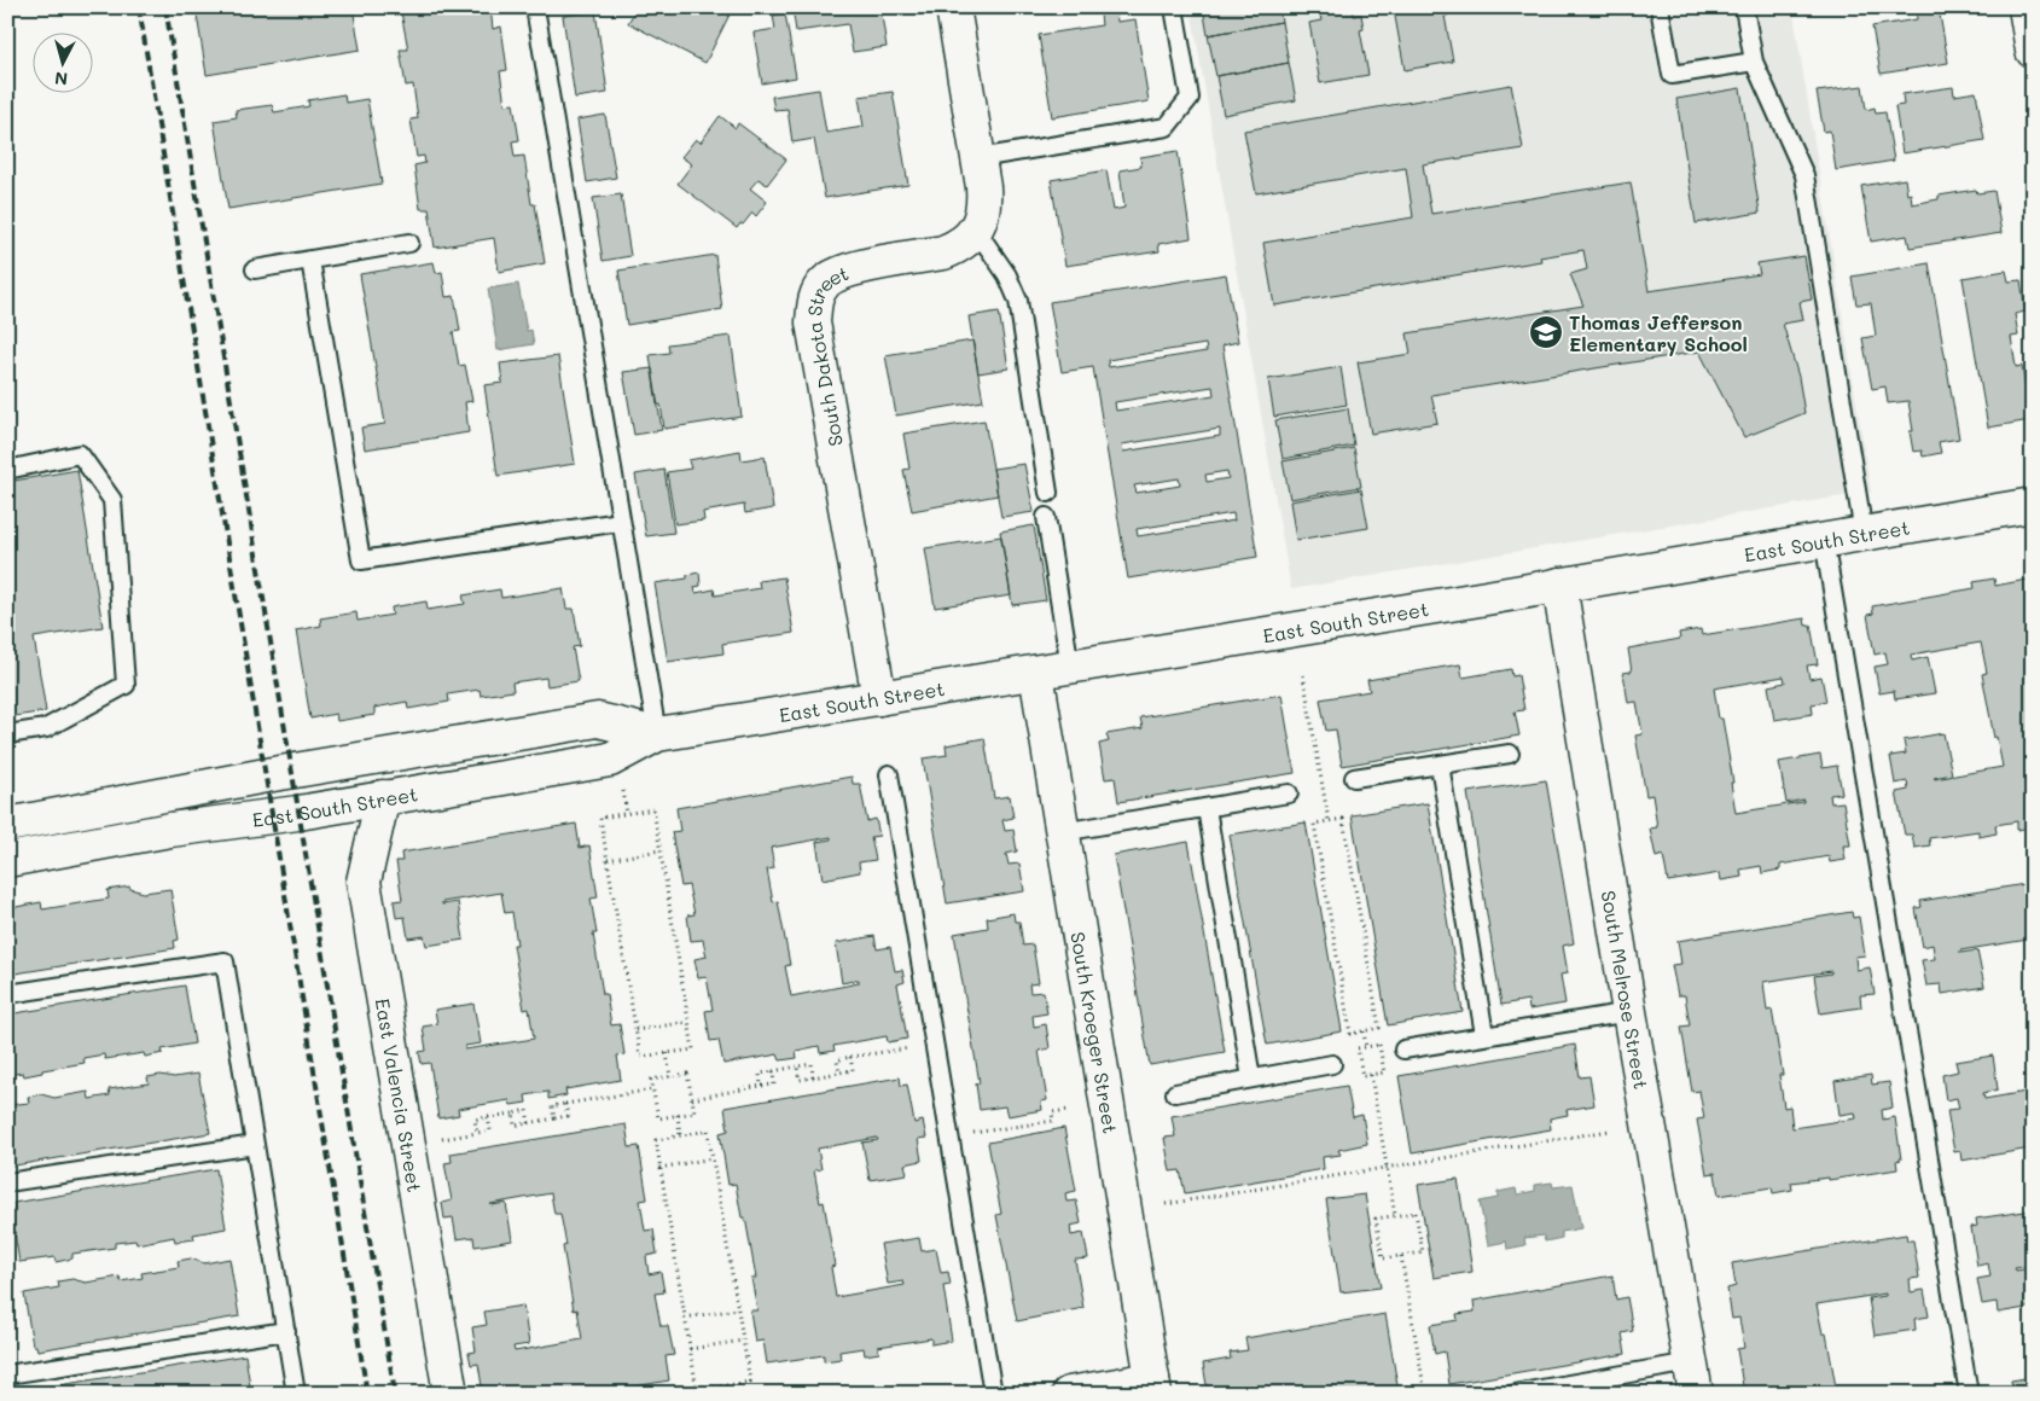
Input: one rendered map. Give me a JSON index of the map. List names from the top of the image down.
{
  "streets": {
    "street": [
      "South Dakota Street",
      "East South Street",
      "South Melrose Street",
      "South Kroeger Street",
      "East Valencia Street"
    ]
  },
  "crossings": [
    ["South Dakota Street", "East South Street"],
    ["East South Street", "South Melrose Street"],
    ["East South Street", "South Kroeger Street"],
    ["East South Street", "East Valencia Street"]
  ],
  "places": {
    "school or university": ["Thomas Jefferson Elementary School"]
  },
  "north": "bottom"
}
